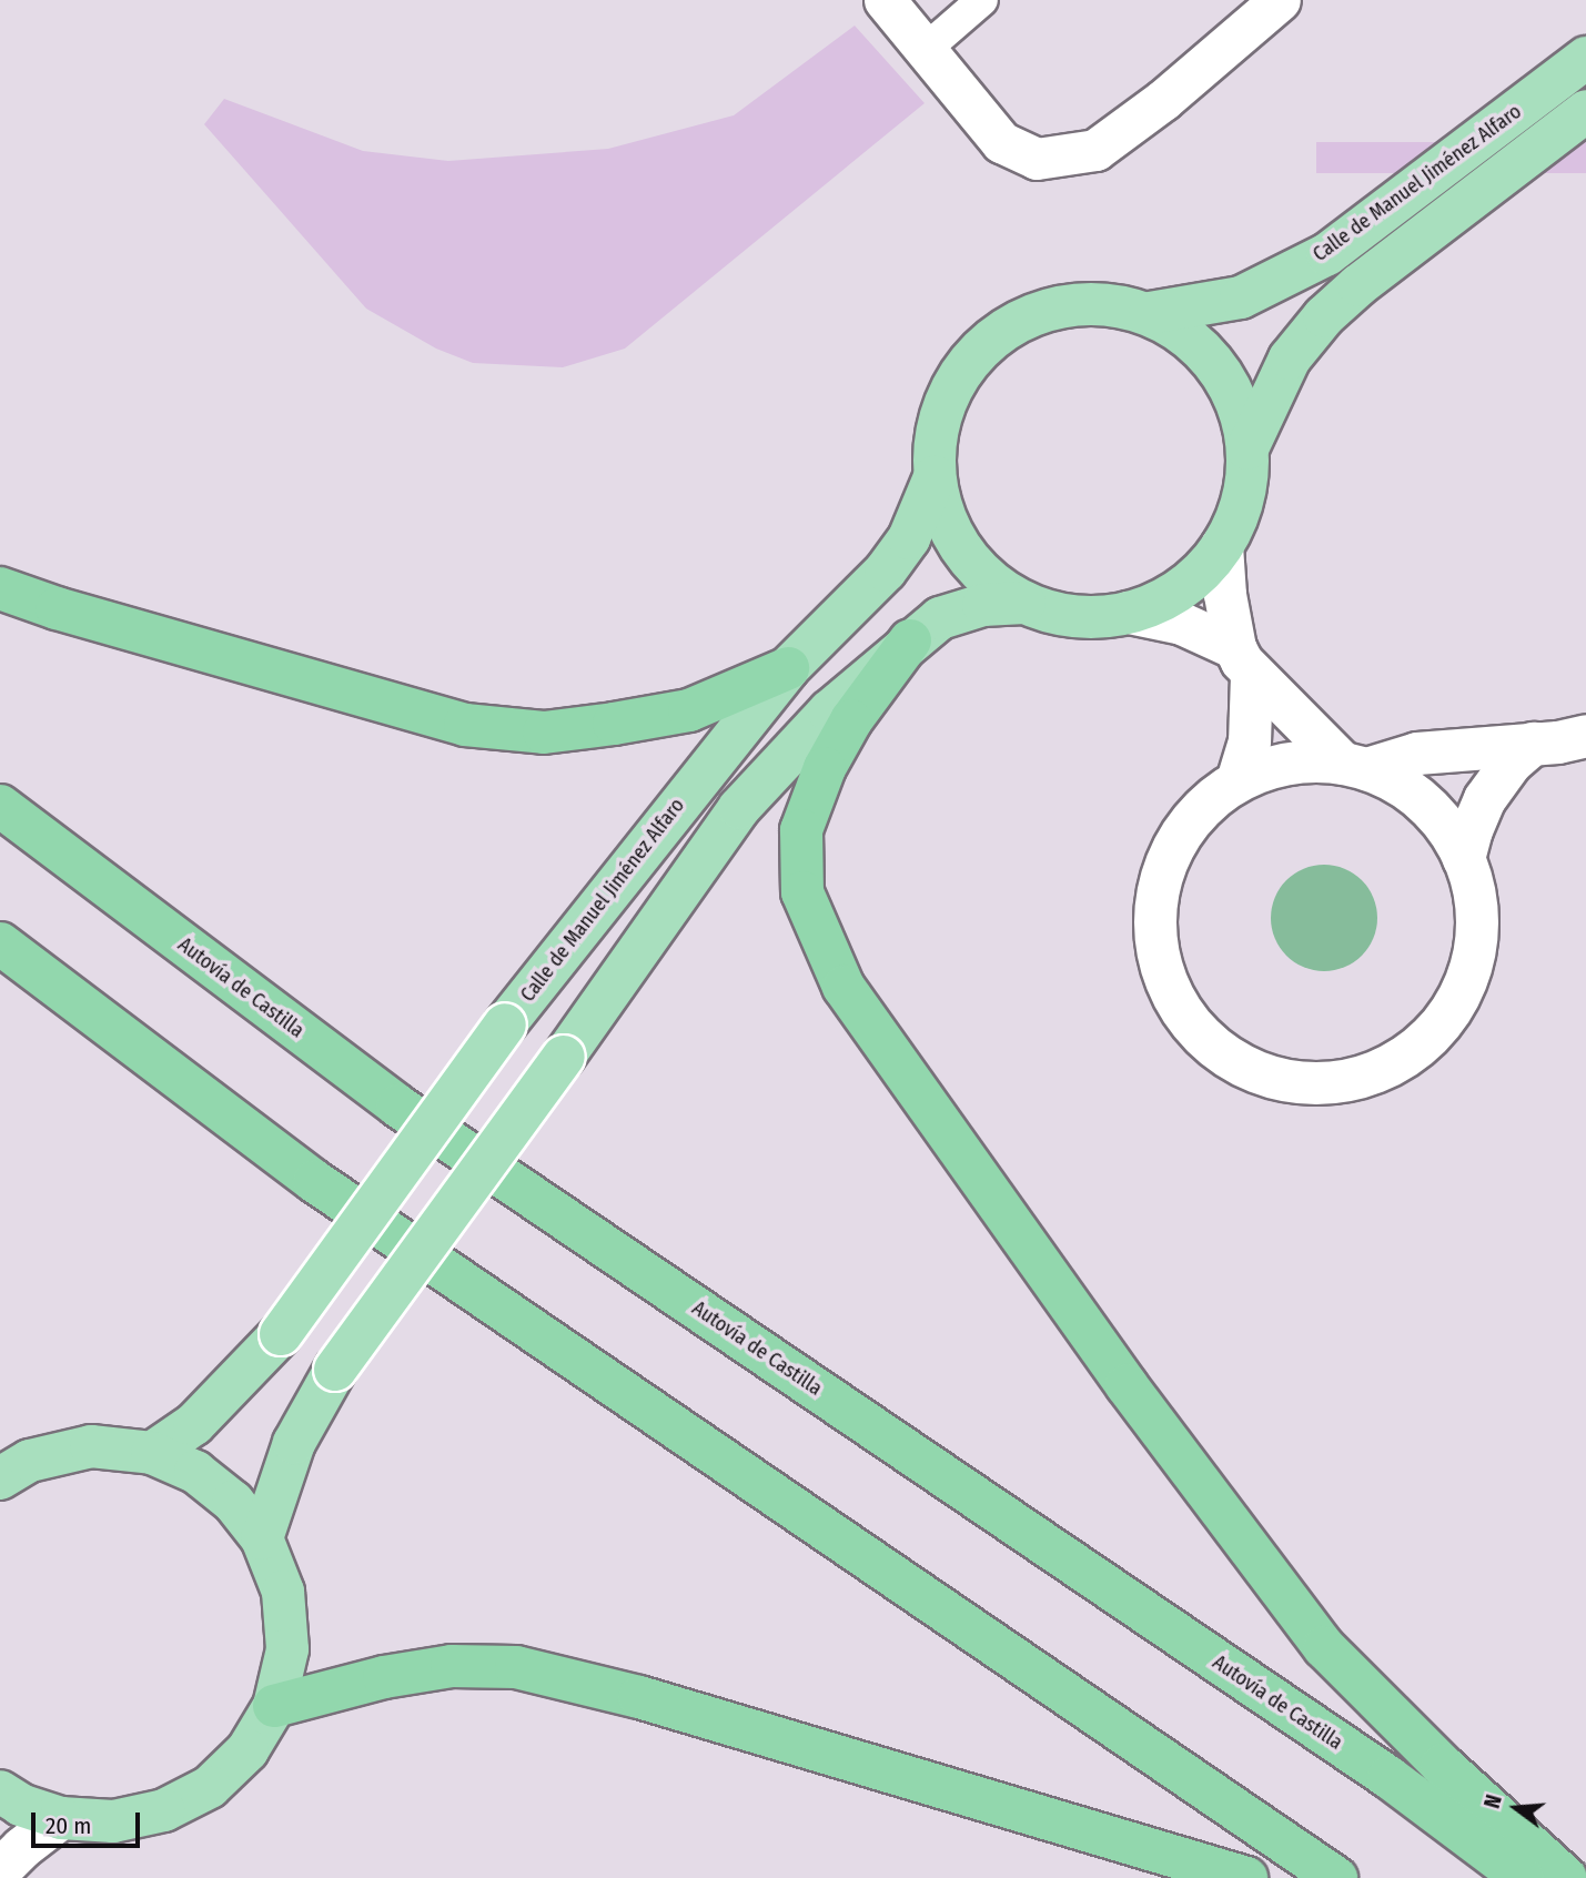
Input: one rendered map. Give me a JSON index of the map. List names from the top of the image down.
{
  "streets": {
    "highway": ["Calle de Manuel Jiménez Alfaro", "Autovía de Castilla"]
  },
  "scale_bar": "20 m",
  "north": "left"
}
